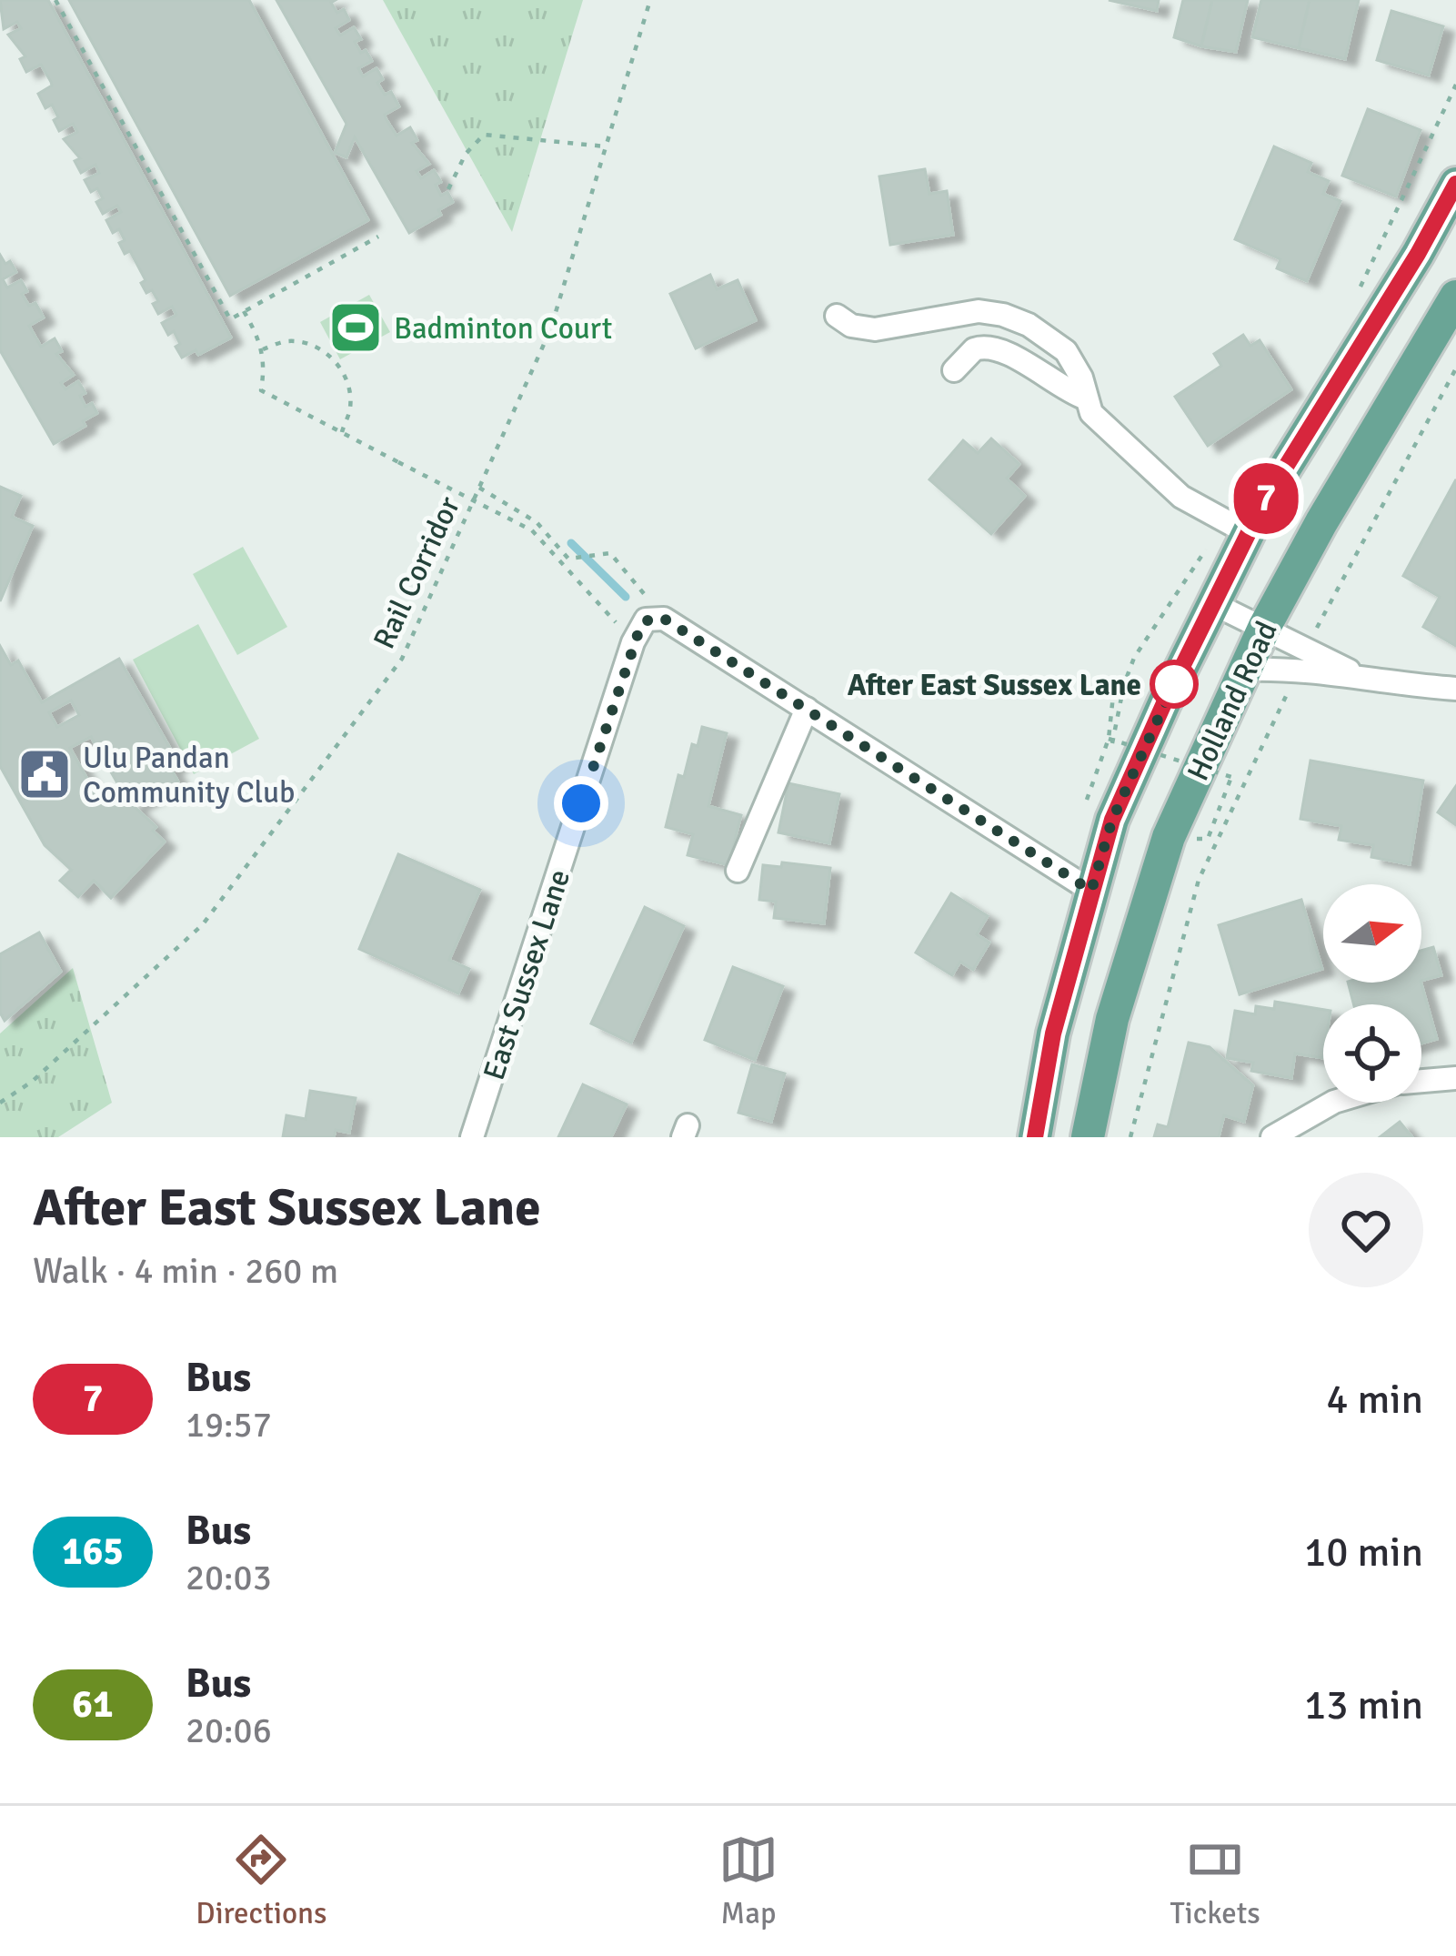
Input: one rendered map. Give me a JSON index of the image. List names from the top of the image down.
{
  "streets": {
    "main road": ["Holland Road"],
    "street": ["East Sussex Lane"],
    "path": ["Rail Corridor"]
  },
  "places": {
    "sports": ["Badminton Court"],
    "other": ["After East Sussex Lane"],
    "public building": ["Ulu Pandan Community Club"]
  },
  "lines": ["bus line 7"],
  "north": "right",
  "page": {
    "on_map": "7",
    "heading": ["After East Sussex Lane", "Walk · 4 min · 260 m"],
    "list": [
      {
        "mark": "7",
        "name": "Bus",
        "note": "19:57",
        "value": "4 min"
      },
      {
        "mark": "165",
        "name": "Bus",
        "note": "20:03",
        "value": "10 min"
      },
      {
        "mark": "61",
        "name": "Bus",
        "note": "20:06",
        "value": "13 min"
      }
    ],
    "tabs": ["Directions", "Map", "Tickets"]
  }
}
